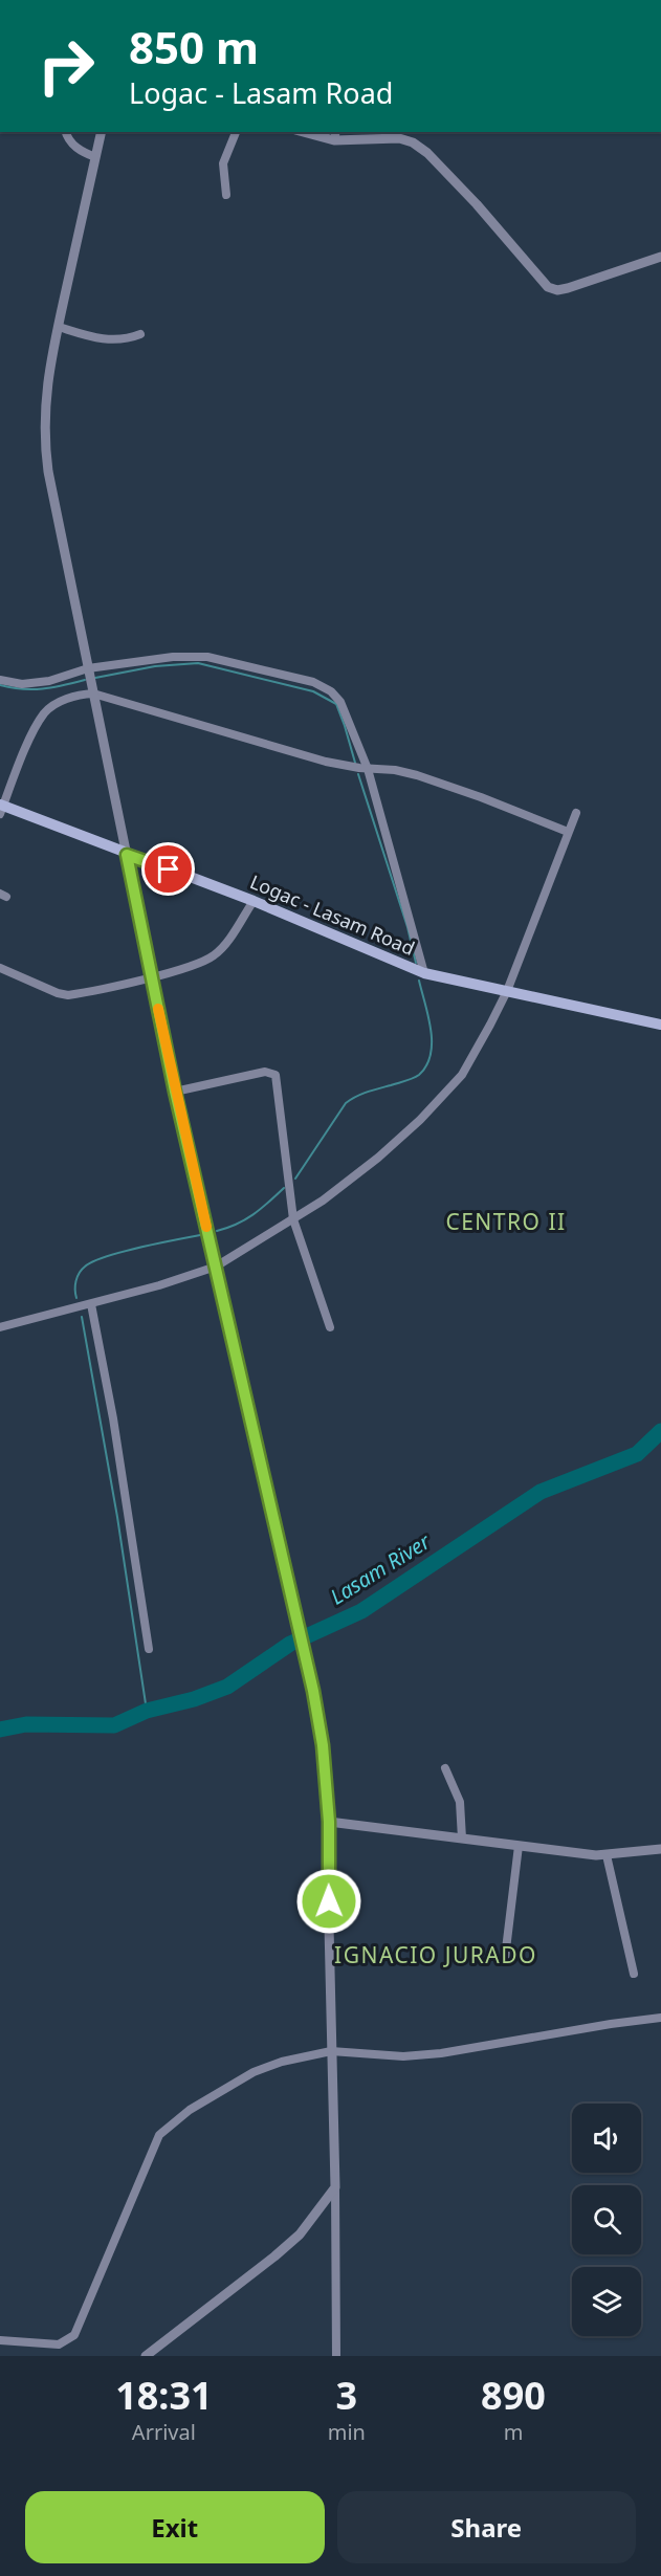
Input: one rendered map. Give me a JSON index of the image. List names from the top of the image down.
{
  "streets": {
    "main road": ["Logac - Lasam Road"]
  },
  "districts": ["CENTRO II", "IGNACIO JURADO"],
  "water": ["Lasam River"],
  "page": {
    "turn": ["850 m", "Logac - Lasam Road"],
    "eta": [
      "18:31",
      "Arrival",
      "3",
      "min",
      "890",
      "m"
    ],
    "buttons": ["Exit", "Share"]
  }
}
